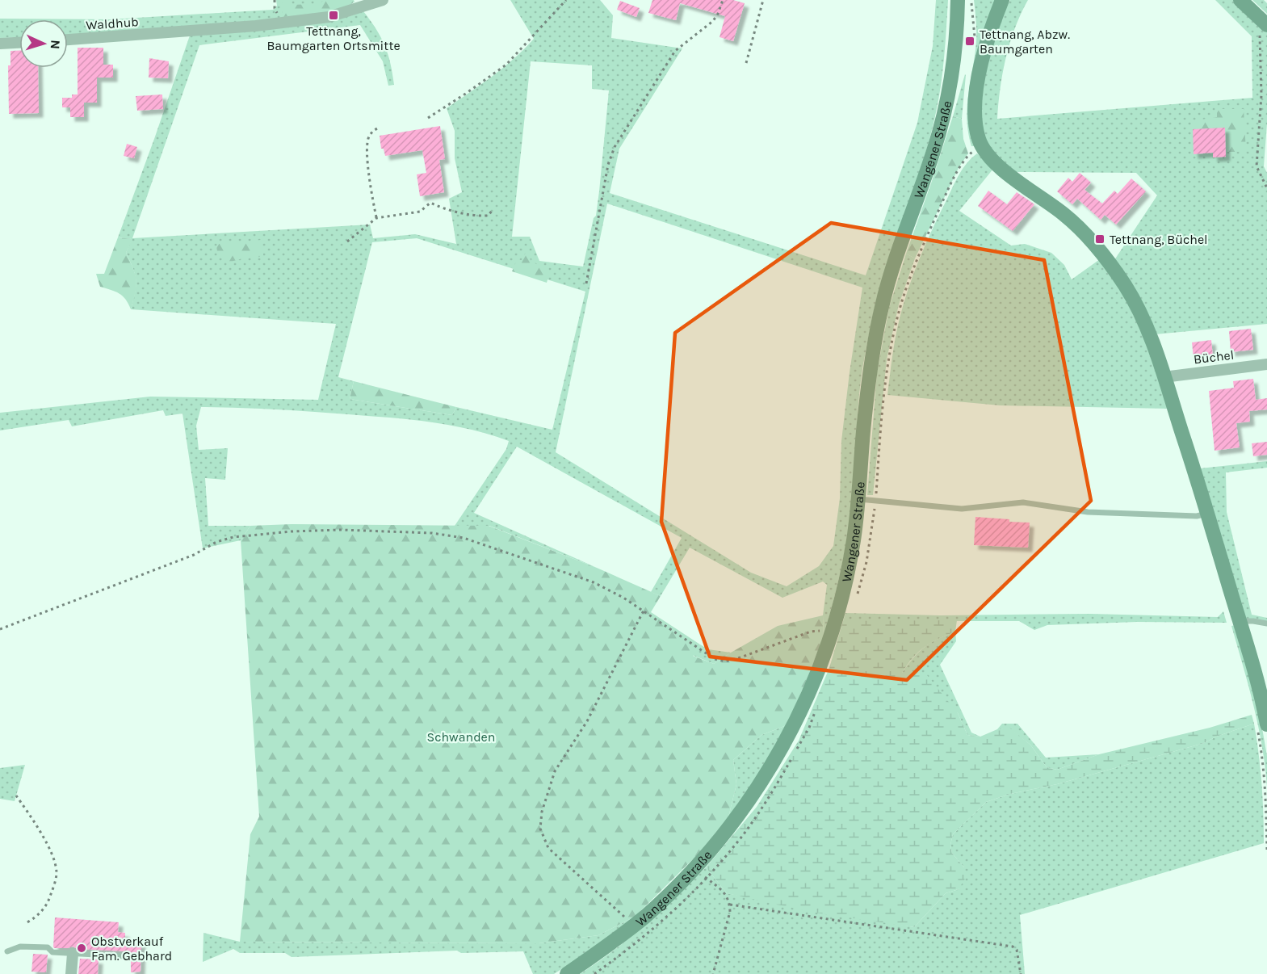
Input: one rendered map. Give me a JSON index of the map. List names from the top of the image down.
{
  "streets": {
    "main road": ["Wangener Straße"],
    "street": ["Waldhub", "Büchel"]
  },
  "parks": ["Schwanden"],
  "places": {
    "transit": ["Tettnang, Baumgarten Ortsmitte", "Tettnang, Abzw. Baumgarten", "Tettnang, Büchel"],
    "other": ["Obstverkauf Fam. Gebhard"]
  },
  "north": "right"
}
